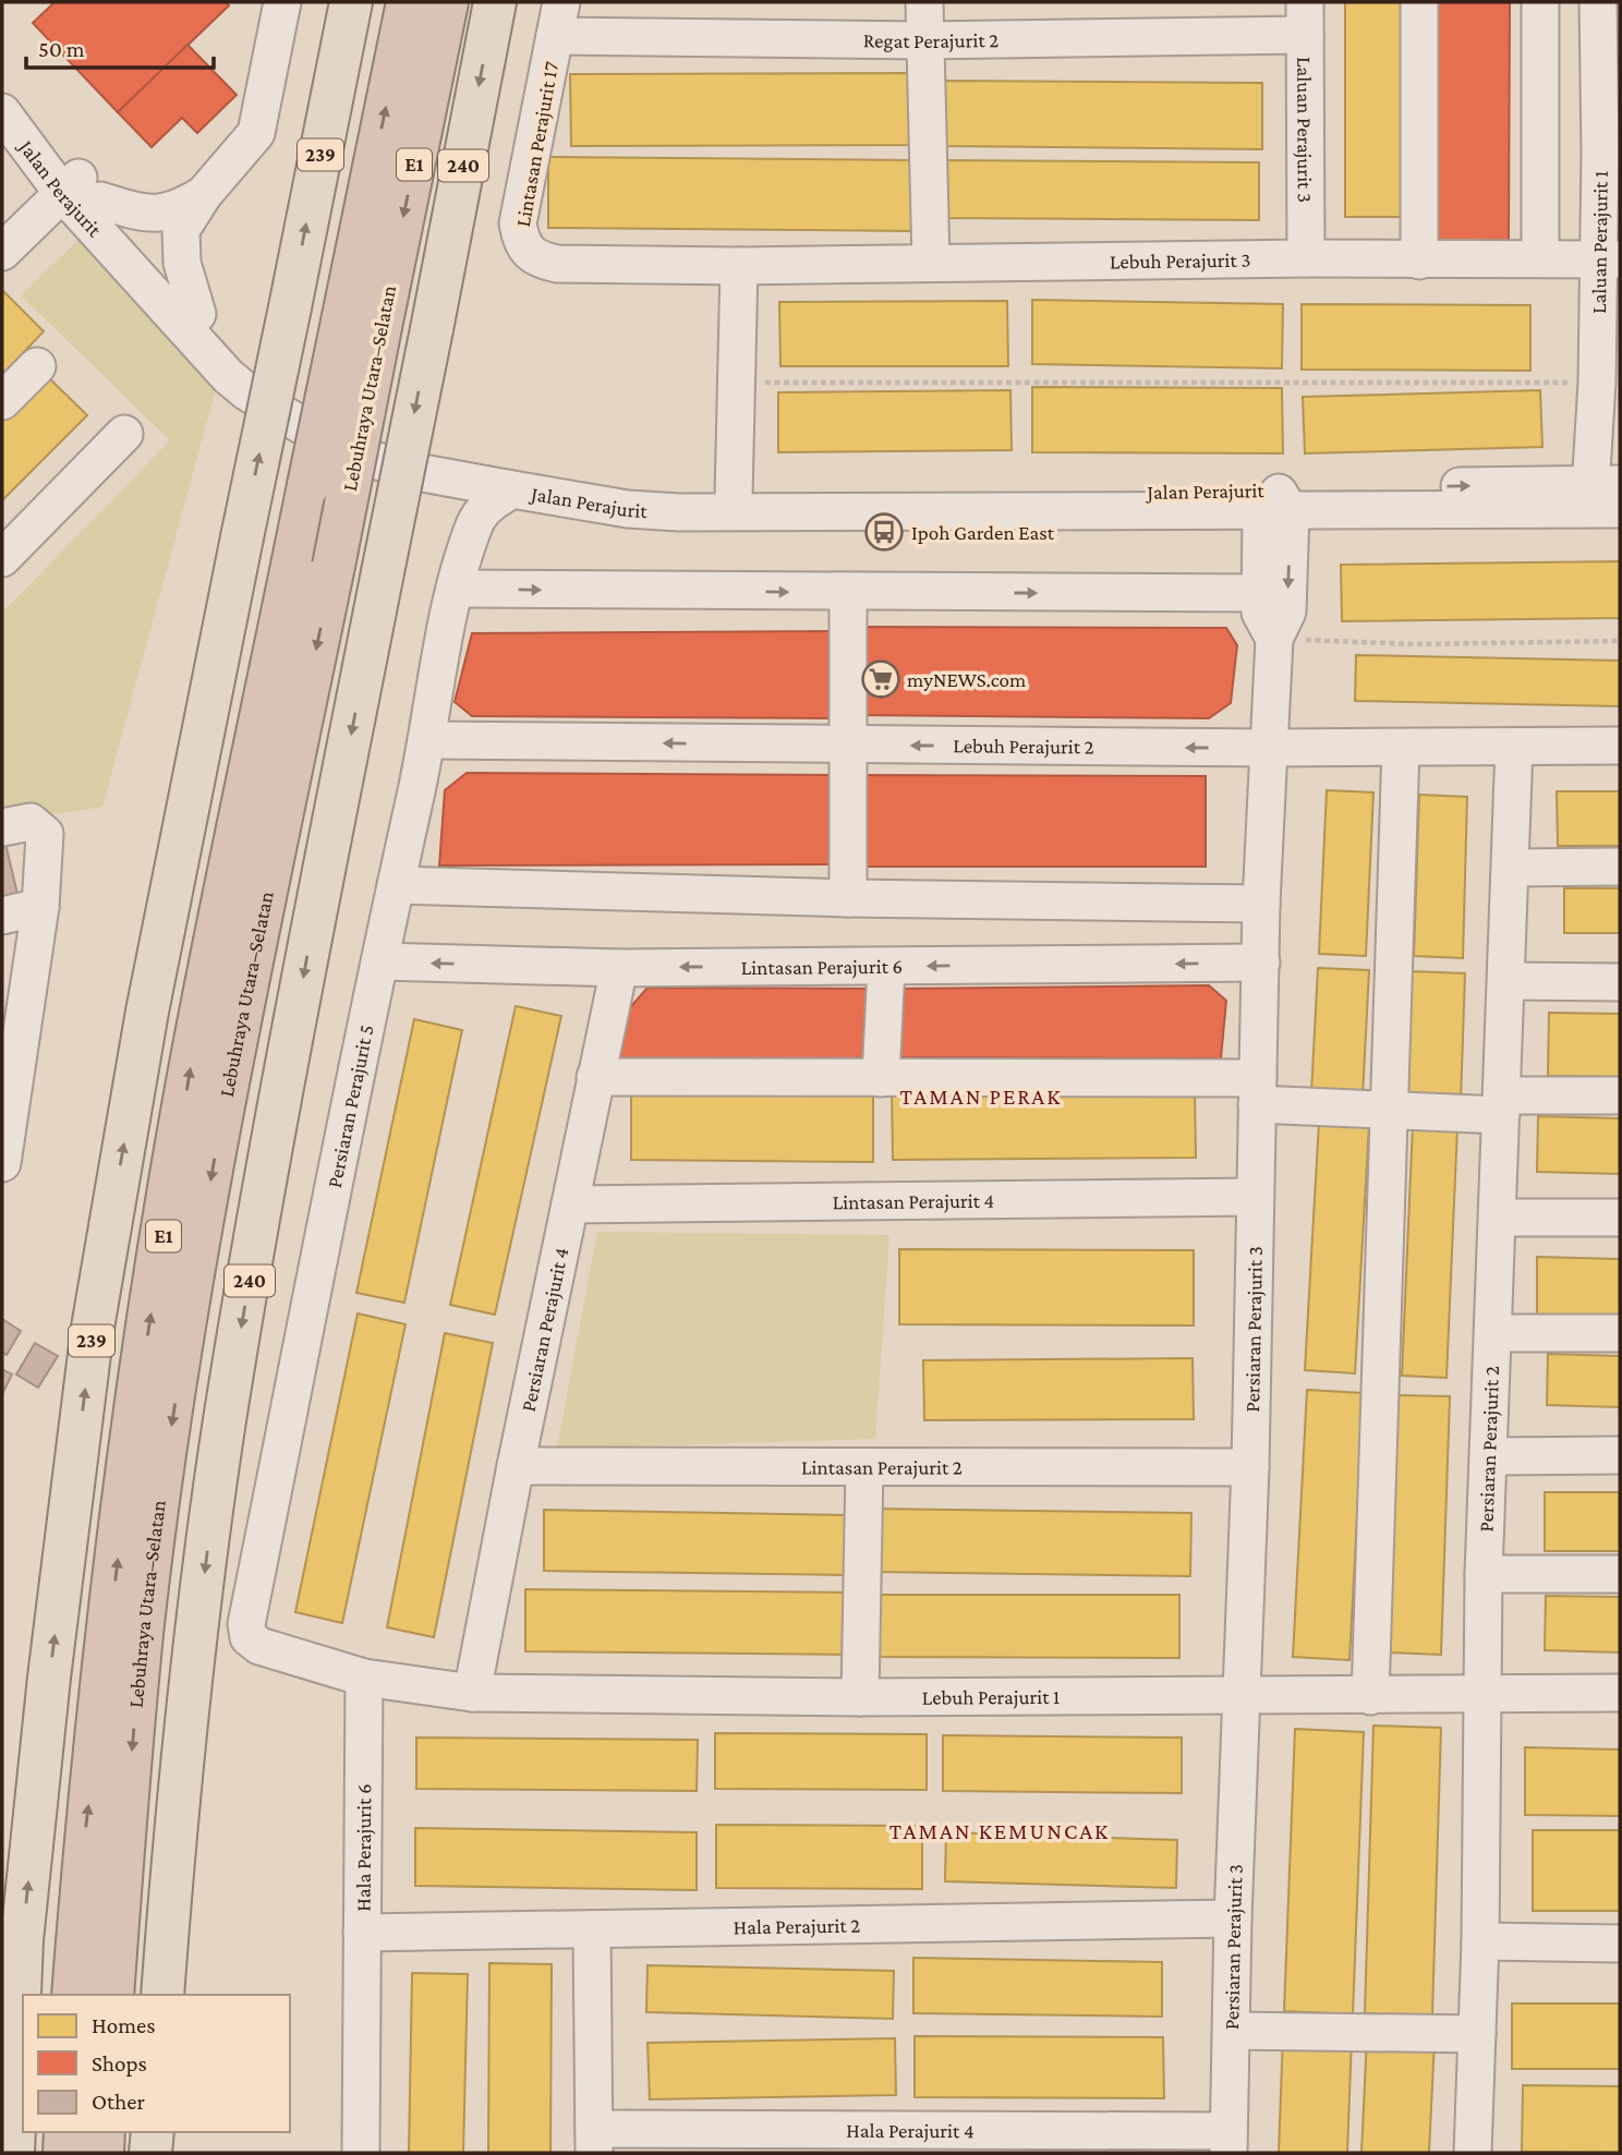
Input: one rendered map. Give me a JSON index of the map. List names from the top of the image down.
{
  "streets": {
    "highway": ["E1", "Lebuhraya Utara–Selatan"],
    "main road": ["239", "240"],
    "street": [
      "Regat Perajurit 2",
      "Laluan Perajurit 3",
      "Lintasan Perajurit 17",
      "Jalan Perajurit",
      "Laluan Perajurit 1",
      "Lebuh Perajurit 3",
      "Lebuh Perajurit 2",
      "Lintasan Perajurit 6",
      "Persiaran Perajurit 5",
      "Lintasan Perajurit 4",
      "Persiaran Perajurit 4",
      "Persiaran Perajurit 3",
      "Persiaran Perajurit 2",
      "Lintasan Perajurit 2",
      "Lebuh Perajurit 1",
      "Hala Perajurit 6",
      "Hala Perajurit 2",
      "Hala Perajurit 4"
    ]
  },
  "crossings": [
    ["Regat Perajurit 2", "Laluan Perajurit 3"],
    ["Regat Perajurit 2", "Lintasan Perajurit 17"],
    ["Laluan Perajurit 3", "Lebuh Perajurit 3"],
    ["Lintasan Perajurit 17", "Lebuh Perajurit 3"],
    ["Jalan Perajurit", "Laluan Perajurit 1"],
    ["Jalan Perajurit", "Persiaran Perajurit 5"],
    ["Jalan Perajurit", "Persiaran Perajurit 3"],
    ["Laluan Perajurit 1", "Lebuh Perajurit 3"],
    ["Lebuh Perajurit 2", "Persiaran Perajurit 5"],
    ["Lebuh Perajurit 2", "Persiaran Perajurit 3"],
    ["Lebuh Perajurit 2", "Persiaran Perajurit 2"],
    ["Lintasan Perajurit 6", "Persiaran Perajurit 5"],
    ["Lintasan Perajurit 6", "Persiaran Perajurit 4"],
    ["Lintasan Perajurit 6", "Persiaran Perajurit 3"],
    ["Persiaran Perajurit 5", "Lebuh Perajurit 1"],
    ["Persiaran Perajurit 5", "Hala Perajurit 6"],
    ["Lintasan Perajurit 4", "Persiaran Perajurit 4"],
    ["Lintasan Perajurit 4", "Persiaran Perajurit 3"],
    ["Persiaran Perajurit 4", "Lintasan Perajurit 2"],
    ["Persiaran Perajurit 4", "Lebuh Perajurit 1"],
    ["Persiaran Perajurit 3", "Lintasan Perajurit 2"],
    ["Persiaran Perajurit 3", "Lebuh Perajurit 1"],
    ["Persiaran Perajurit 3", "Hala Perajurit 2"],
    ["Persiaran Perajurit 3", "Hala Perajurit 4"],
    ["Persiaran Perajurit 2", "Lebuh Perajurit 1"],
    ["Lebuh Perajurit 1", "Hala Perajurit 6"],
    ["Hala Perajurit 6", "Hala Perajurit 2"]
  ],
  "districts": ["TAMAN PERAK", "TAMAN KEMUNCAK"],
  "places": {
    "bus stop": ["Ipoh Garden East"],
    "supermarket": ["myNEWS.com"]
  },
  "legend": ["Homes", "Shops", "Other"],
  "scale_bar": "50 m"
}
